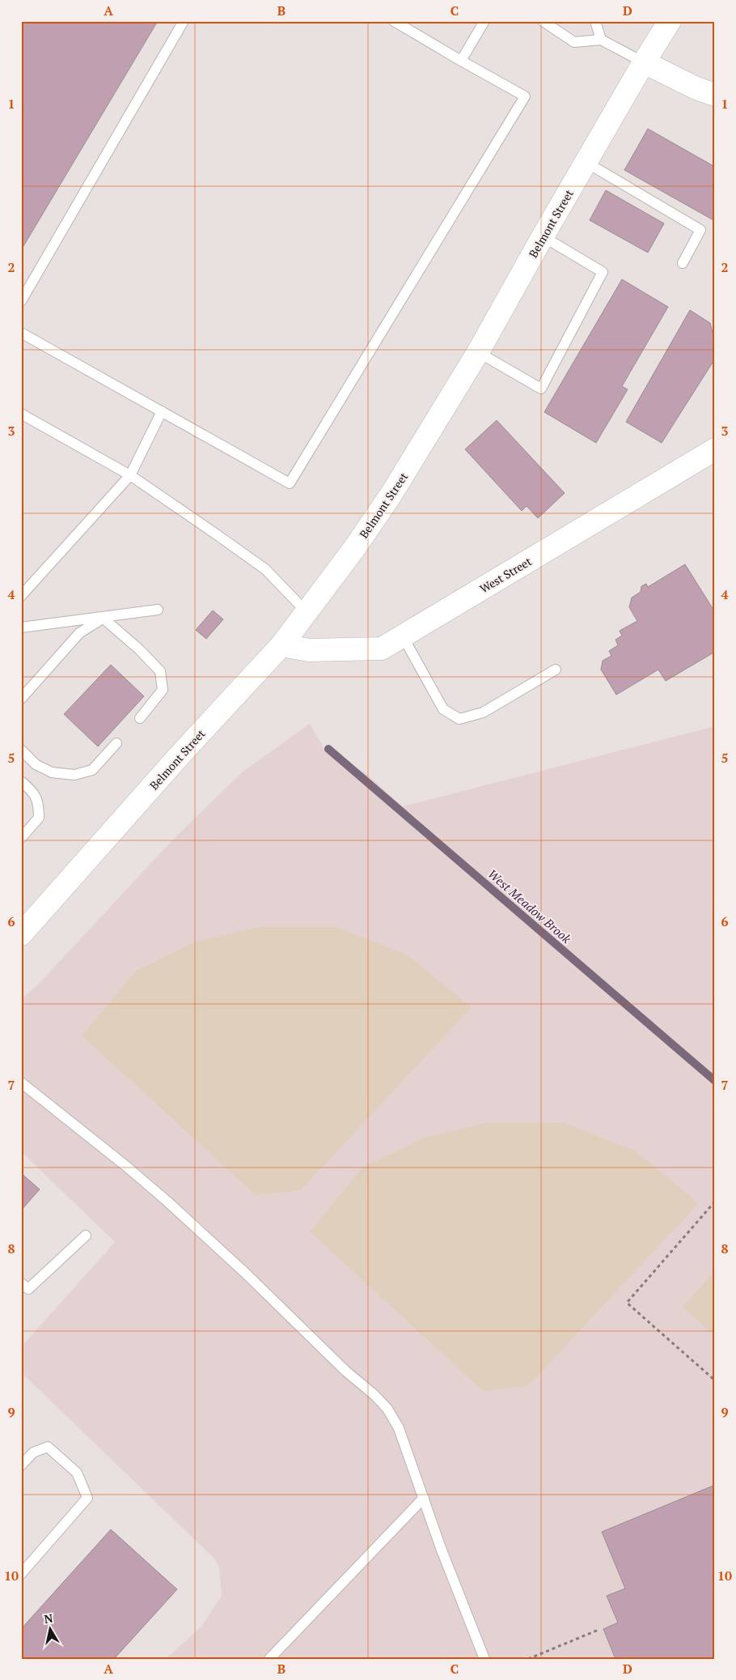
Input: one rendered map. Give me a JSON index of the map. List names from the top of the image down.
{
  "streets": {
    "main road": ["Belmont Street", "West Street"]
  },
  "crossings": [
    ["Belmont Street", "West Street"]
  ],
  "water": ["West Meadow Brook"],
  "north": "top",
  "grid": {
    "columns": [
      "A",
      "B",
      "C",
      "D"
    ],
    "rows": [
      "1",
      "2",
      "3",
      "4",
      "5",
      "6",
      "7",
      "8",
      "9",
      "10"
    ]
  }
}
